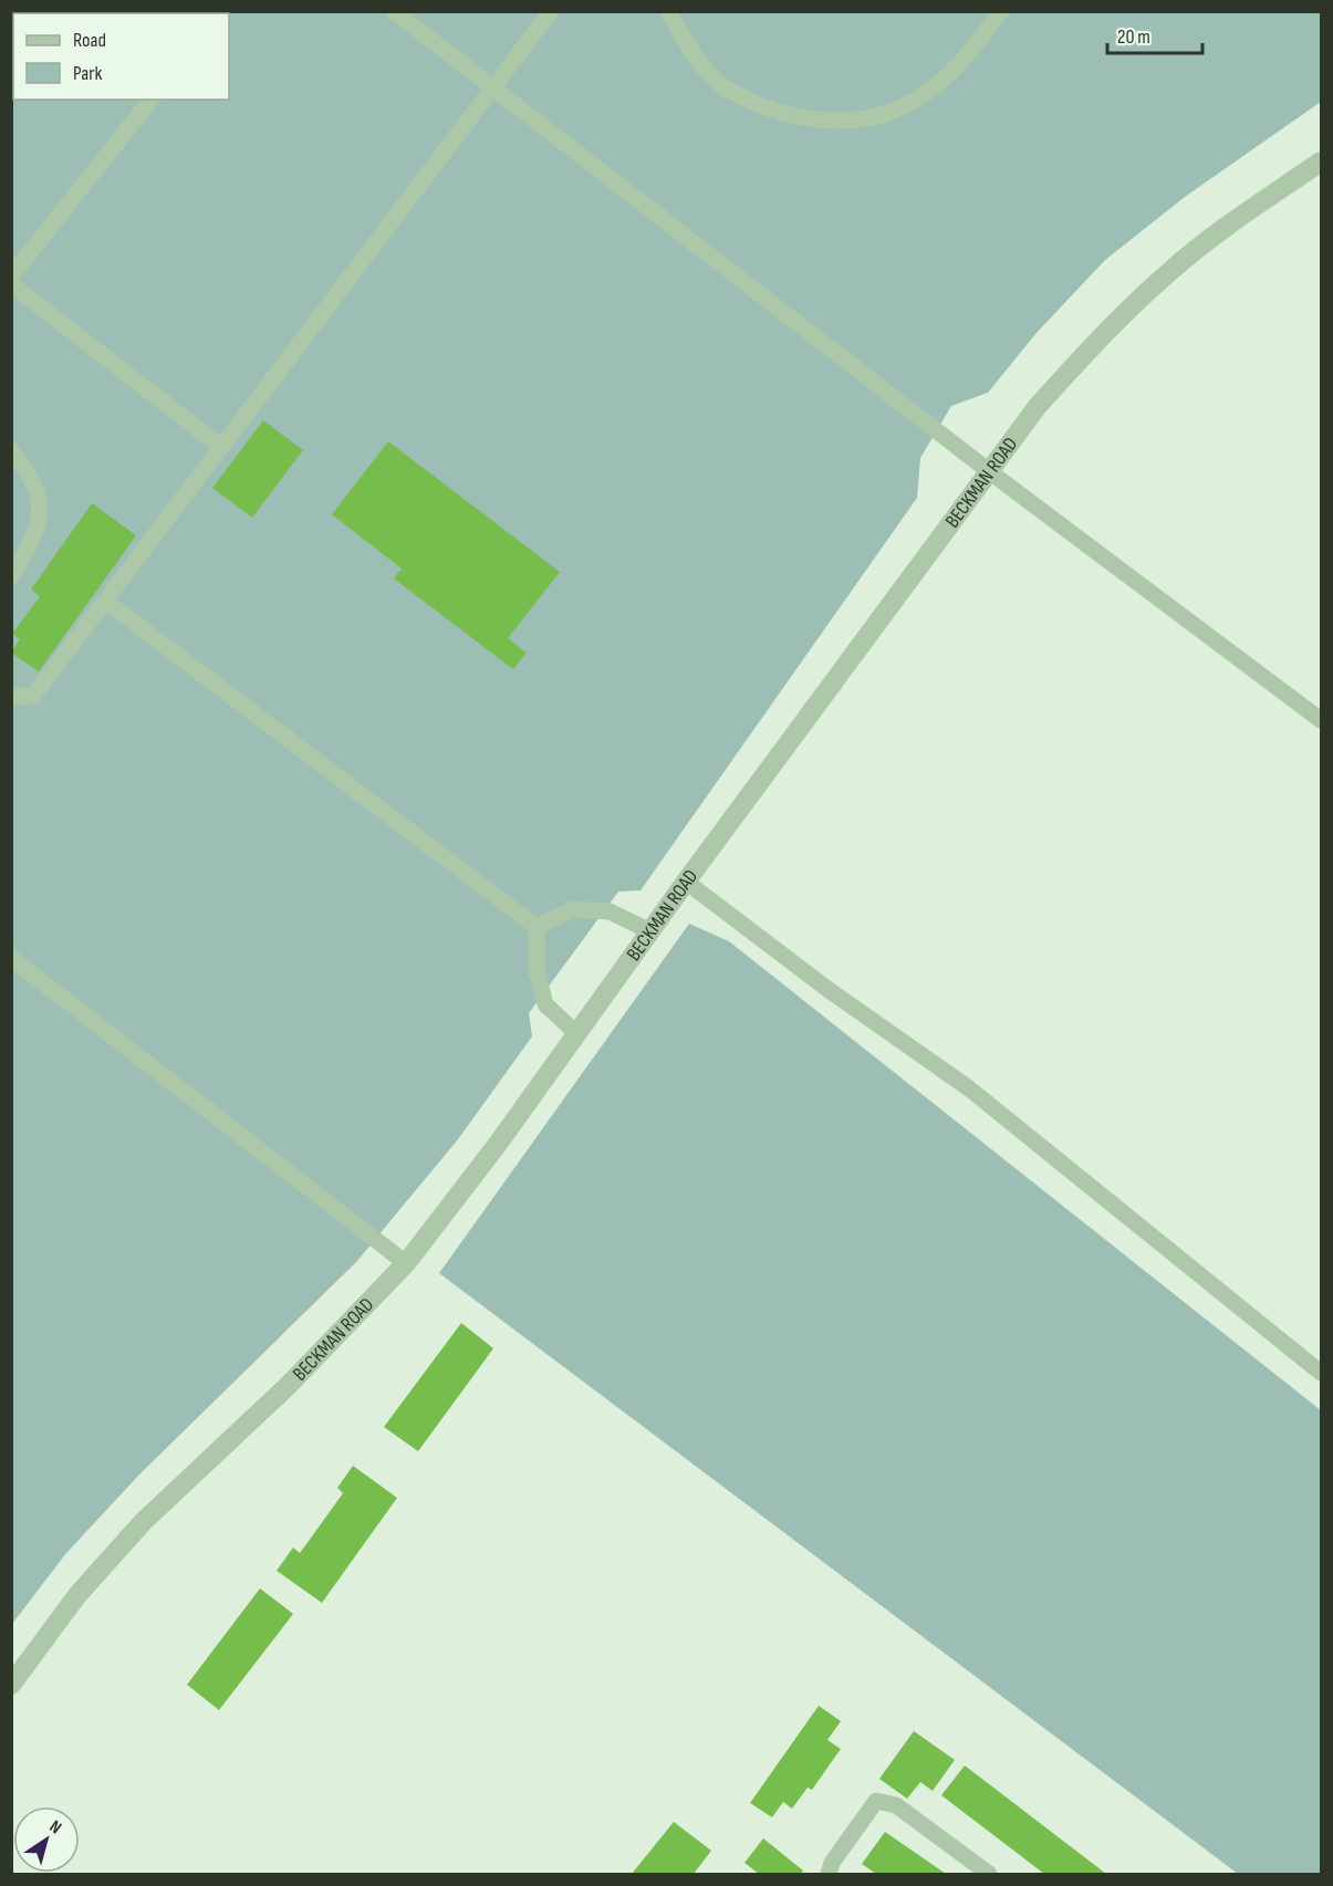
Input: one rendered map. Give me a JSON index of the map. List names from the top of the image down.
{
  "streets": {
    "street": ["BECKMAN ROAD"]
  },
  "legend": ["Road", "Park"],
  "scale_bar": "20 m",
  "north": "top right"
}
